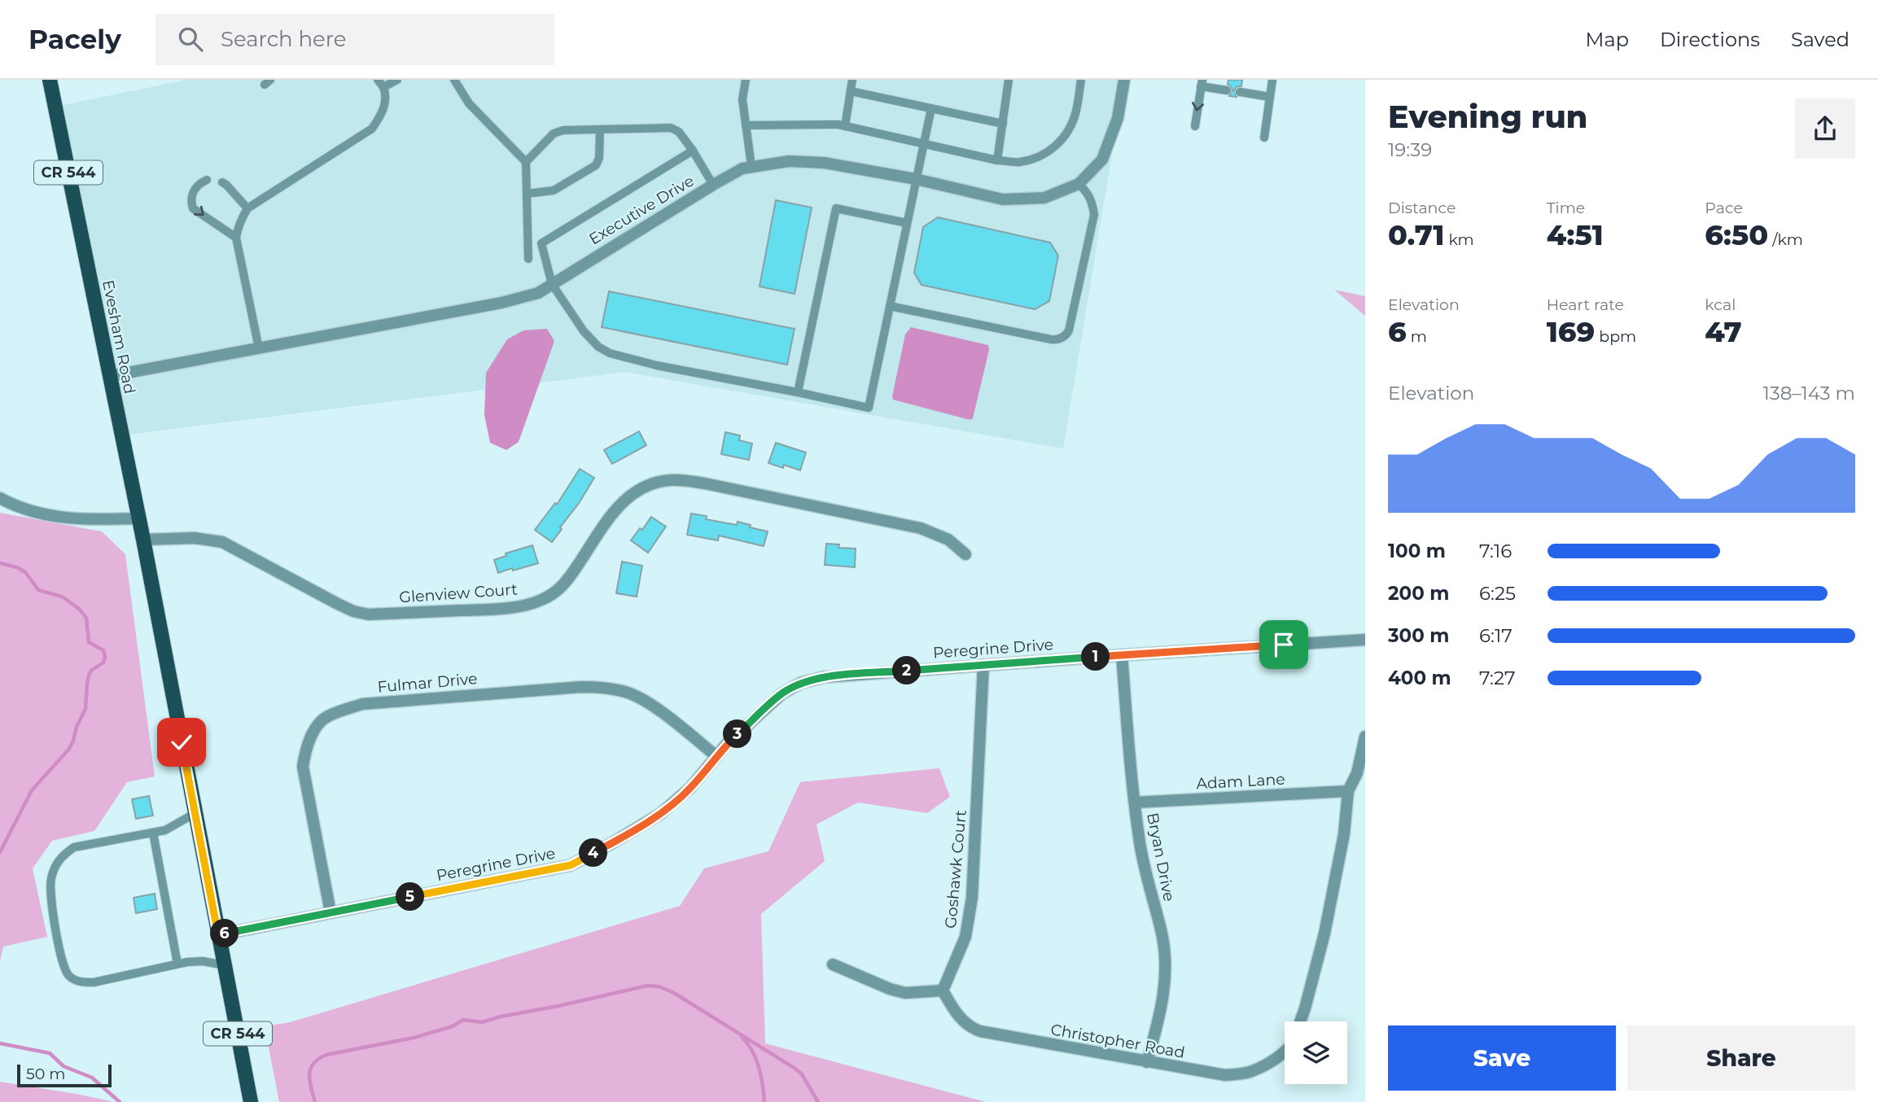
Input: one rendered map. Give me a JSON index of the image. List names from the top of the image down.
{
  "streets": {
    "main road": ["CR 544", "Evesham Road"],
    "street": [
      "Executive Drive",
      "Glenview Court",
      "Peregrine Drive",
      "Fulmar Drive",
      "Adam Lane",
      "Bryan Drive",
      "Goshawk Court",
      "Christopher Road"
    ]
  },
  "crossings": [
    ["CR 544", "Evesham Road"],
    ["CR 544", "Peregrine Drive"],
    ["Executive Drive", "Evesham Road"],
    ["Evesham Road", "Glenview Court"],
    ["Peregrine Drive", "Fulmar Drive"],
    ["Peregrine Drive", "Bryan Drive"],
    ["Peregrine Drive", "Goshawk Court"],
    ["Adam Lane", "Bryan Drive"],
    ["Bryan Drive", "Christopher Road"],
    ["Goshawk Court", "Christopher Road"]
  ],
  "scale_bar": "50 m",
  "page": {
    "header": "Pacely",
    "search": "Search here",
    "nav": ["Map", "Directions", "Saved"],
    "heading": ["Evening run", "19:39"],
    "stats": [
      ["Distance", "0.71 km"],
      ["Time", "4:51"],
      ["Pace", "6:50 /km"],
      ["Elevation", "6 m"],
      ["Heart rate", "169 bpm"],
      ["kcal", "47"]
    ],
    "chart": ["Elevation", "138–143 m"],
    "list": [
      {
        "name": "100 m",
        "note": "7:16"
      },
      {
        "name": "200 m",
        "note": "6:25"
      },
      {
        "name": "300 m",
        "note": "6:17"
      },
      {
        "name": "400 m",
        "note": "7:27"
      }
    ],
    "pins": [
      "1",
      "2",
      "3",
      "4",
      "5",
      "6"
    ],
    "buttons": ["Save", "Share"],
    "scale": "50 m"
  }
}
